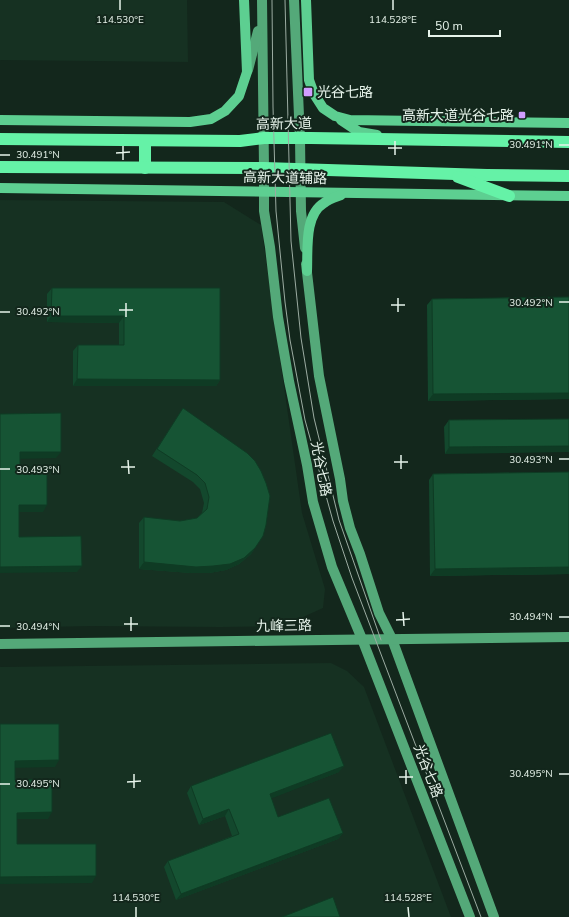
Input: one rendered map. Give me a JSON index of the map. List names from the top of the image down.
{
  "streets": {
    "highway": ["高新大道"],
    "main road": ["高新大道辅路"],
    "street": ["光谷七路", "九峰三路"]
  },
  "crossings": [
    ["高新大道", "光谷七路"],
    ["高新大道辅路", "光谷七路"],
    ["光谷七路", "九峰三路"]
  ],
  "places": {
    "transit": ["光谷七路", "高新大道光谷七路"]
  },
  "scale_bar": "50 m",
  "coordinates": [
    "114.530°E",
    "114.528°E",
    "30.491°N",
    "30.492°N",
    "30.493°N",
    "30.494°N",
    "30.495°N"
  ]
}
